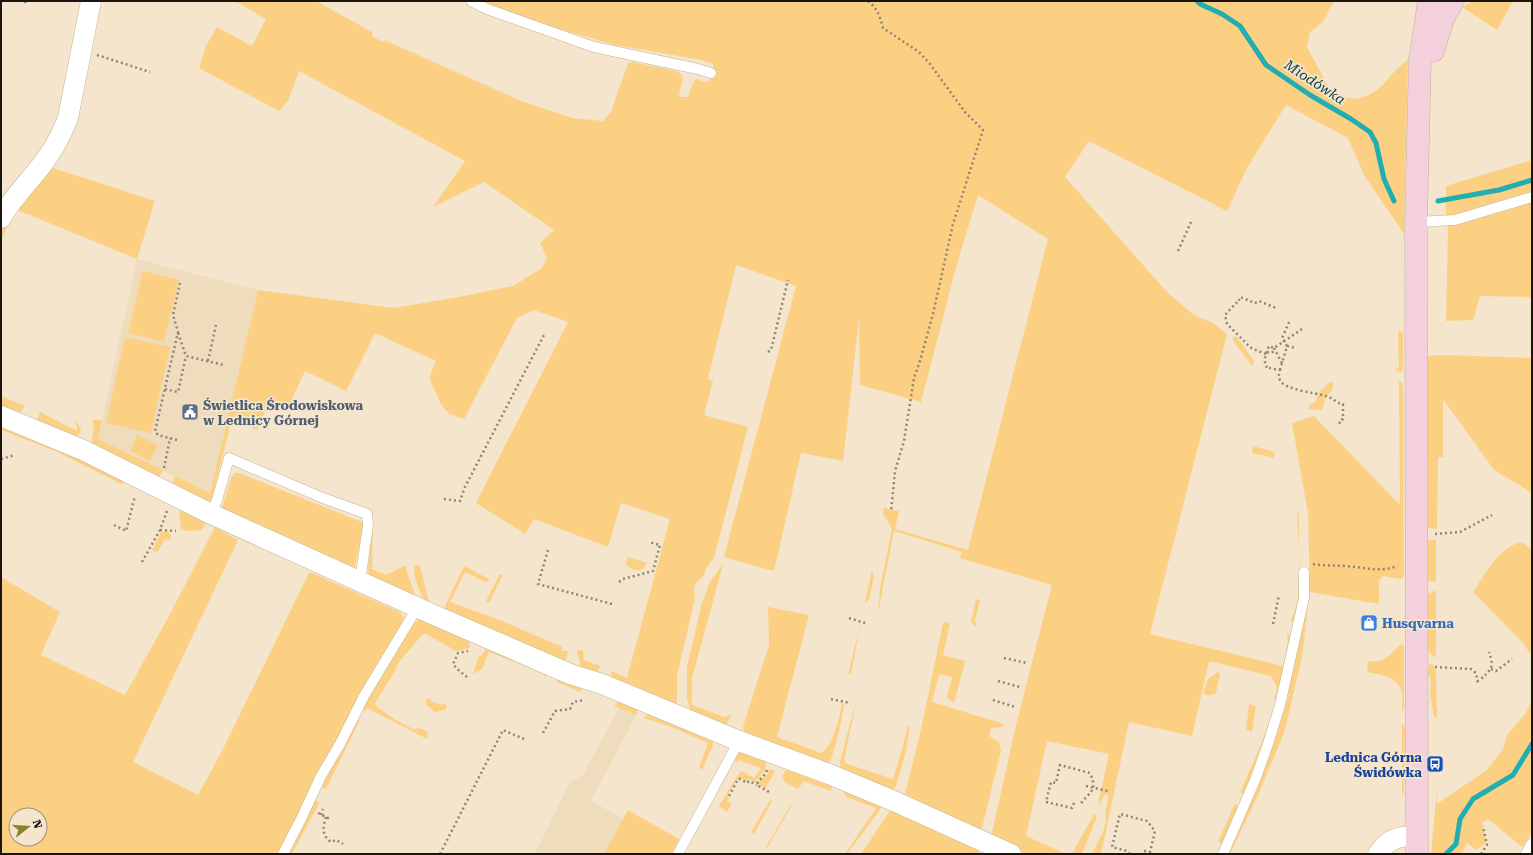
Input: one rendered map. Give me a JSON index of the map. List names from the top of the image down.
{
  "water": ["Miodówka"],
  "places": {
    "public building": ["Świetlica Środowiskowa w Lednicy Górnej"],
    "shop": ["Husqvarna"],
    "bus stop": ["Lednica Górna Świdówka"]
  },
  "north": "right"
}
